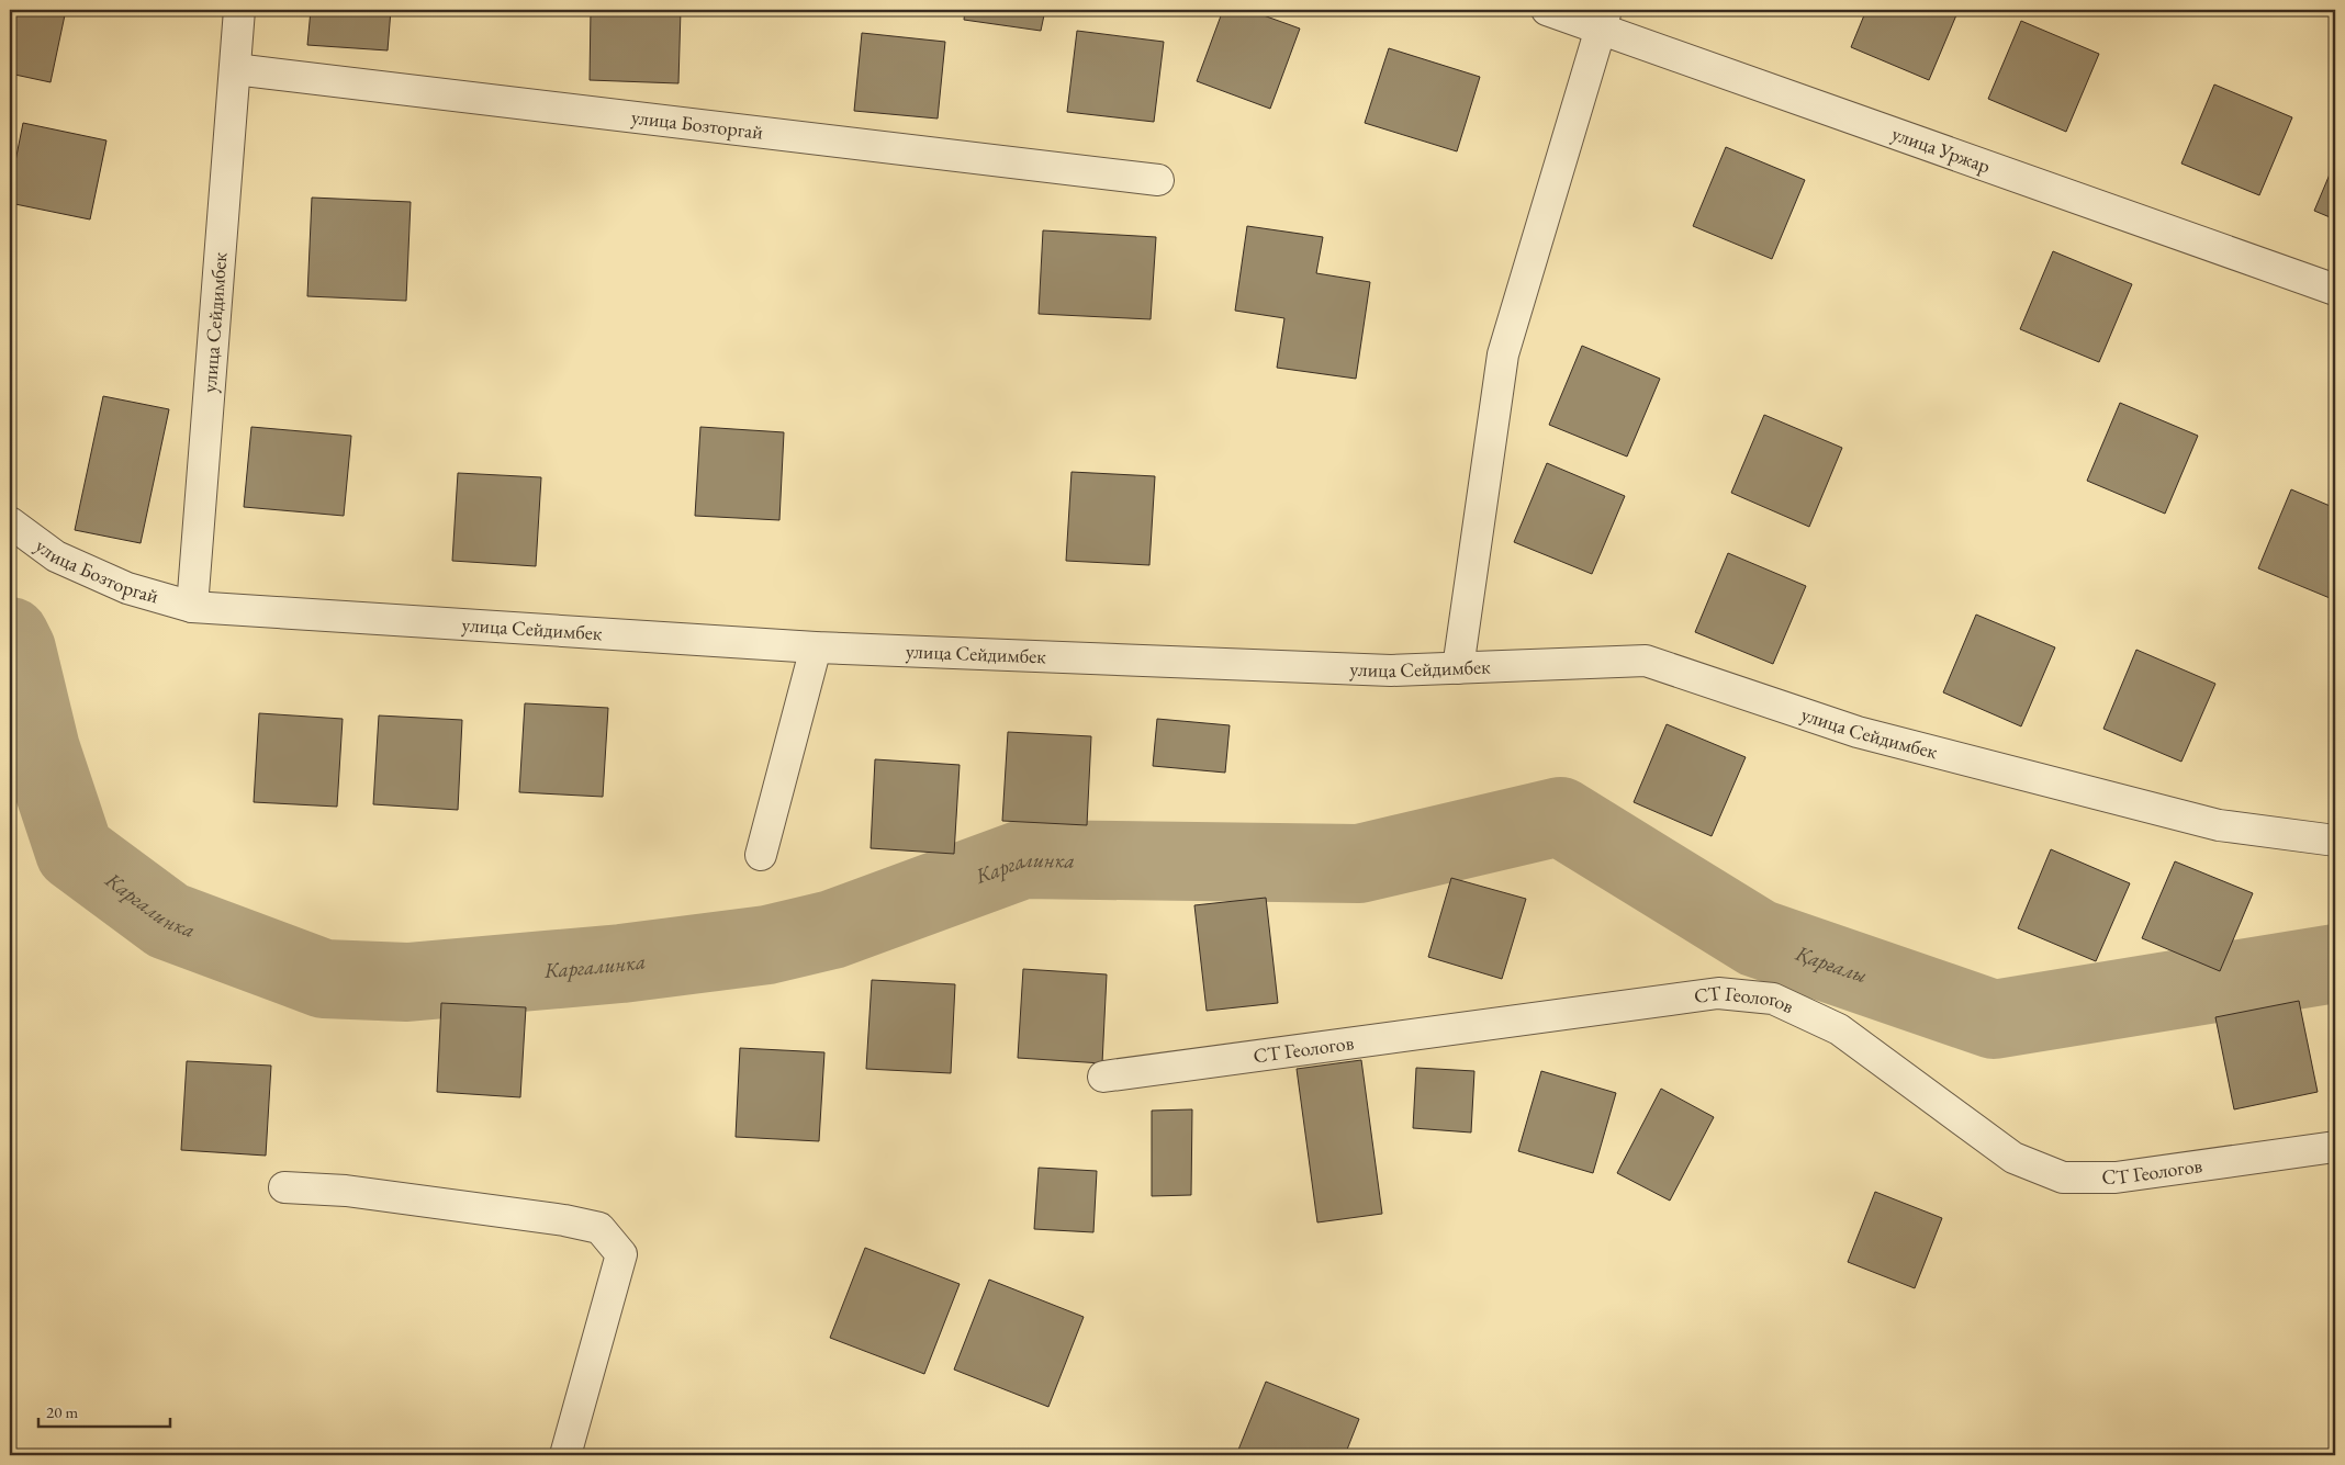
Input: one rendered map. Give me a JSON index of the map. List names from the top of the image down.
{
  "streets": {
    "street": [
      "улица Бозторгай",
      "улица Уржар",
      "улица Сейдимбек",
      "СТ Геологов"
    ]
  },
  "crossings": [
    ["улица Бозторгай", "улица Сейдимбек"]
  ],
  "water": ["Каргалинка", "Қарғалы"],
  "scale_bar": "20 m"
}
